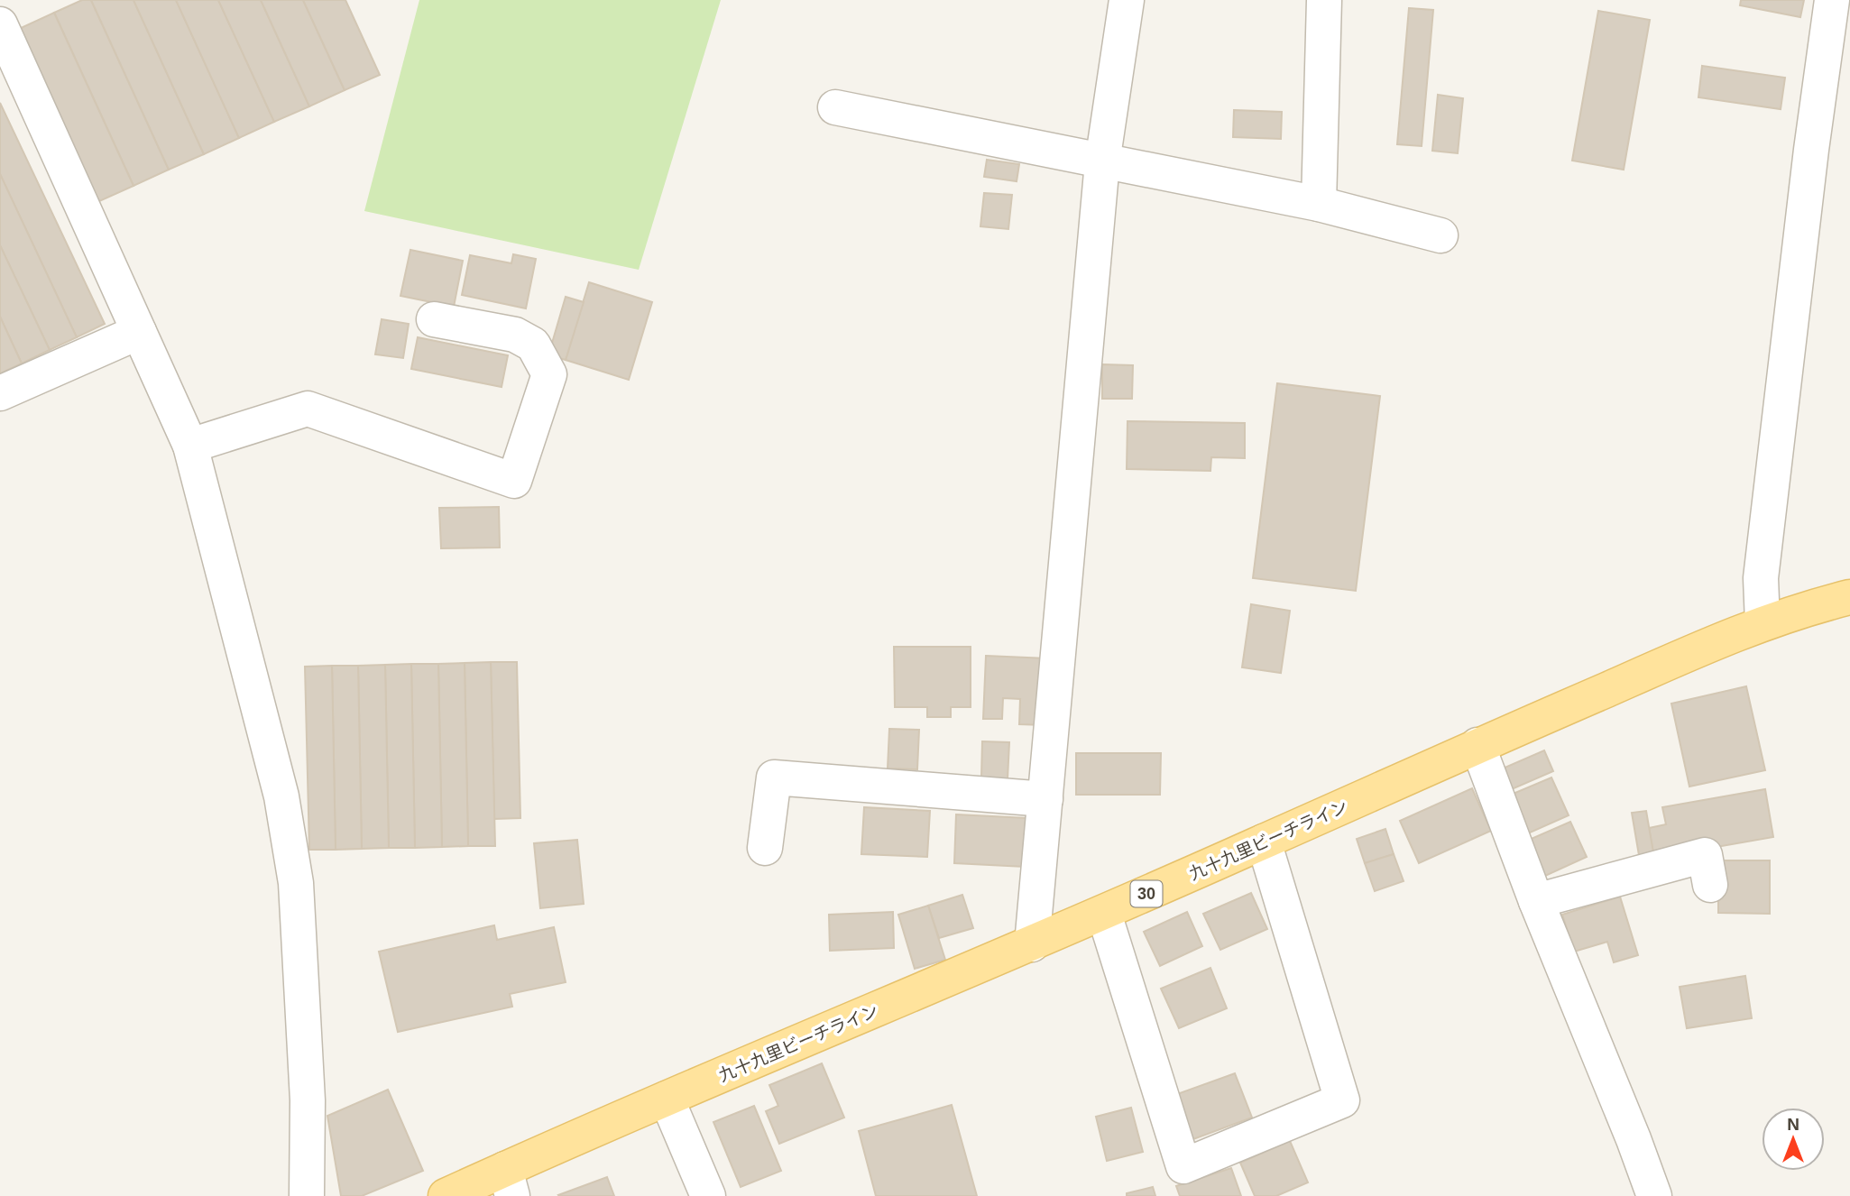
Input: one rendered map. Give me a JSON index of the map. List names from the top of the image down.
{
  "streets": {
    "main road": ["九十九里ビーチライン", "30"]
  },
  "north": "top"
}
